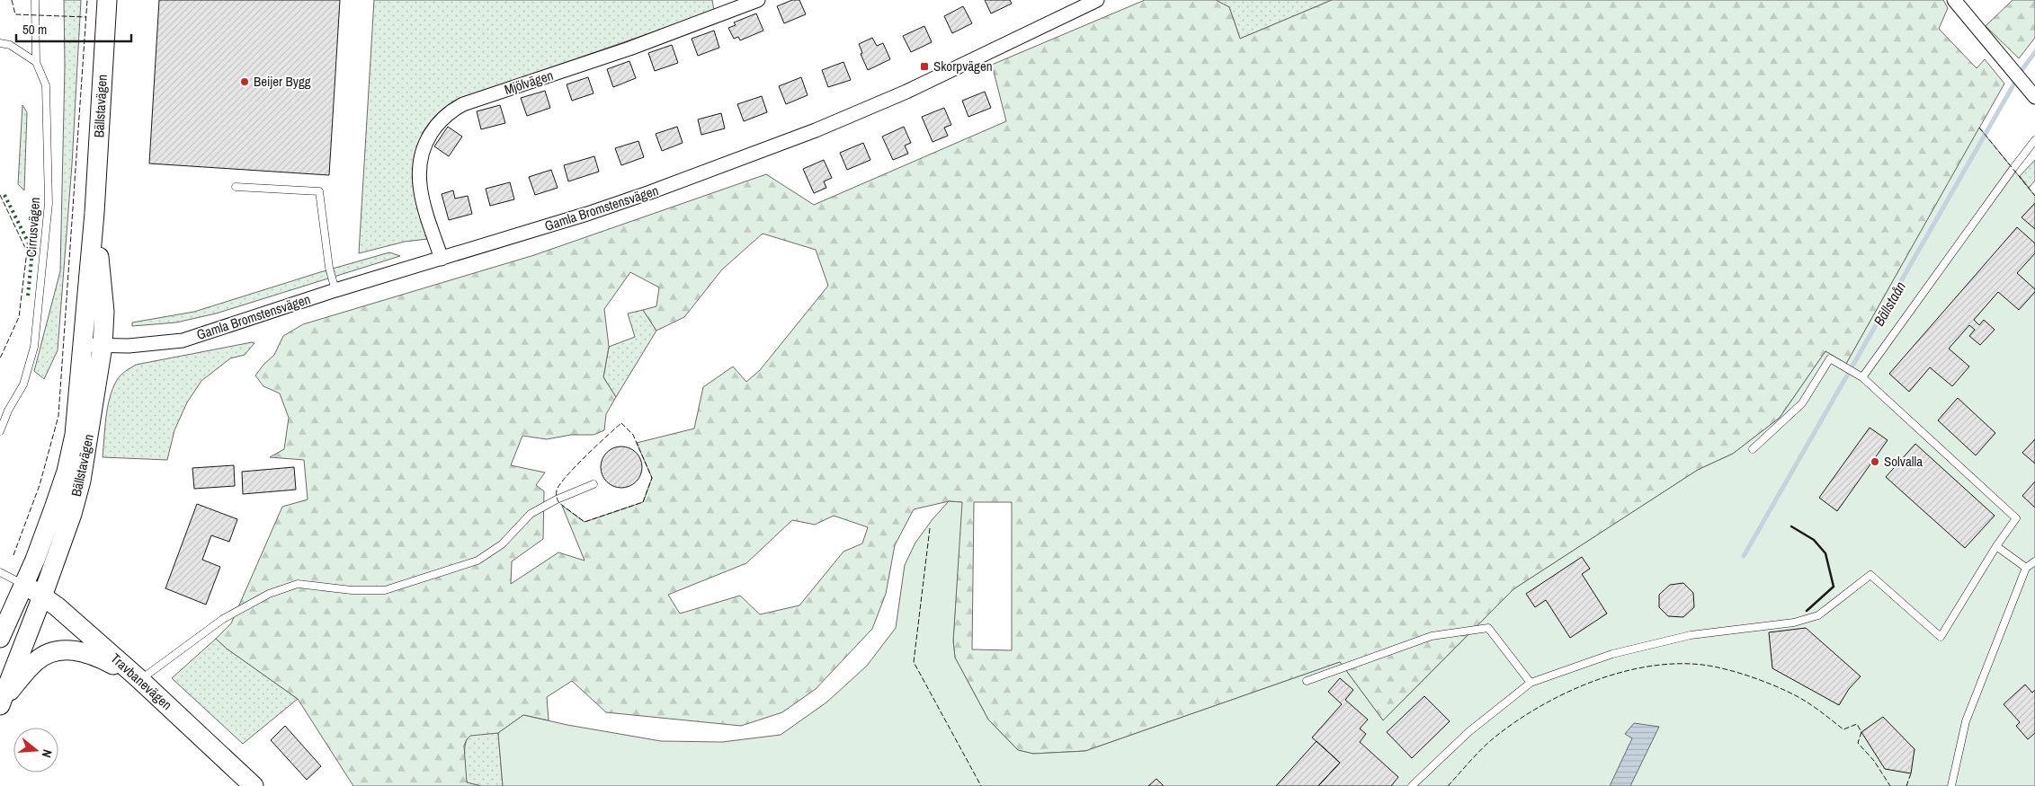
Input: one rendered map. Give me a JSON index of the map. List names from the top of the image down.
{
  "streets": {
    "street": [
      "Mjölvägen",
      "Bällstavägen",
      "Gamla Bromstensvägen",
      "Travbanevägen"
    ],
    "lane": ["Cirrusvägen"]
  },
  "crossings": [
    ["Mjölvägen", "Gamla Bromstensvägen"],
    ["Bällstavägen", "Gamla Bromstensvägen"],
    ["Bällstavägen", "Travbanevägen"]
  ],
  "water": ["Bällstaån"],
  "places": {
    "transit": ["Skorpvägen"],
    "other": ["Beijer Bygg", "Solvalla"]
  },
  "scale_bar": "50 m",
  "north": "right"
}
